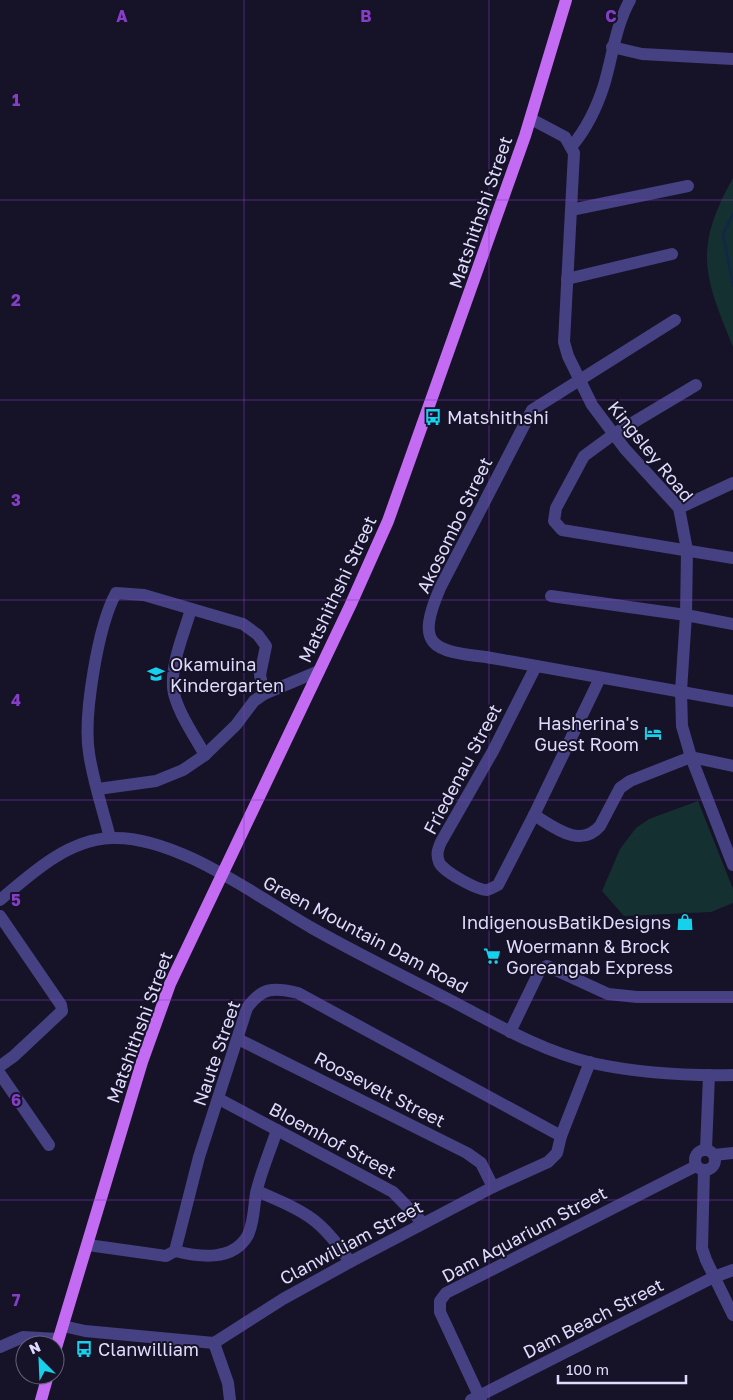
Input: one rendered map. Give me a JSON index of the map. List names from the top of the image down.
{
  "streets": {
    "main road": ["Matshithshi Street"],
    "street": [
      "Kingsley Road",
      "Akosombo Street",
      "Friedenau Street",
      "Green Mountain Dam Road",
      "Naute Street",
      "Roosevelt Street",
      "Bloemhof Street",
      "Dam Aquarium Street",
      "Clanwilliam Street",
      "Dam Beach Street"
    ]
  },
  "crossings": [
    ["Matshithshi Street", "Green Mountain Dam Road"],
    ["Kingsley Road", "Akosombo Street"],
    ["Akosombo Street", "Friedenau Street"],
    ["Green Mountain Dam Road", "Clanwilliam Street"],
    ["Naute Street", "Roosevelt Street"],
    ["Naute Street", "Bloemhof Street"],
    ["Naute Street", "Clanwilliam Street"],
    ["Roosevelt Street", "Clanwilliam Street"],
    ["Bloemhof Street", "Clanwilliam Street"],
    ["Dam Aquarium Street", "Dam Beach Street"]
  ],
  "places": {
    "bus stop": ["Matshithshi", "Clanwilliam"],
    "school or university": ["Okamuina Kindergarten"],
    "hotel": ["Hasherina's Guest Room"],
    "shop": ["IndigenousBatikDesigns"],
    "supermarket": ["Woermann & Brock Goreangab Express"]
  },
  "scale_bar": "100 m",
  "north": "top left",
  "grid": {
    "columns": ["A", "B", "C"],
    "rows": [
      "1",
      "2",
      "3",
      "4",
      "5",
      "6",
      "7"
    ]
  }
}
